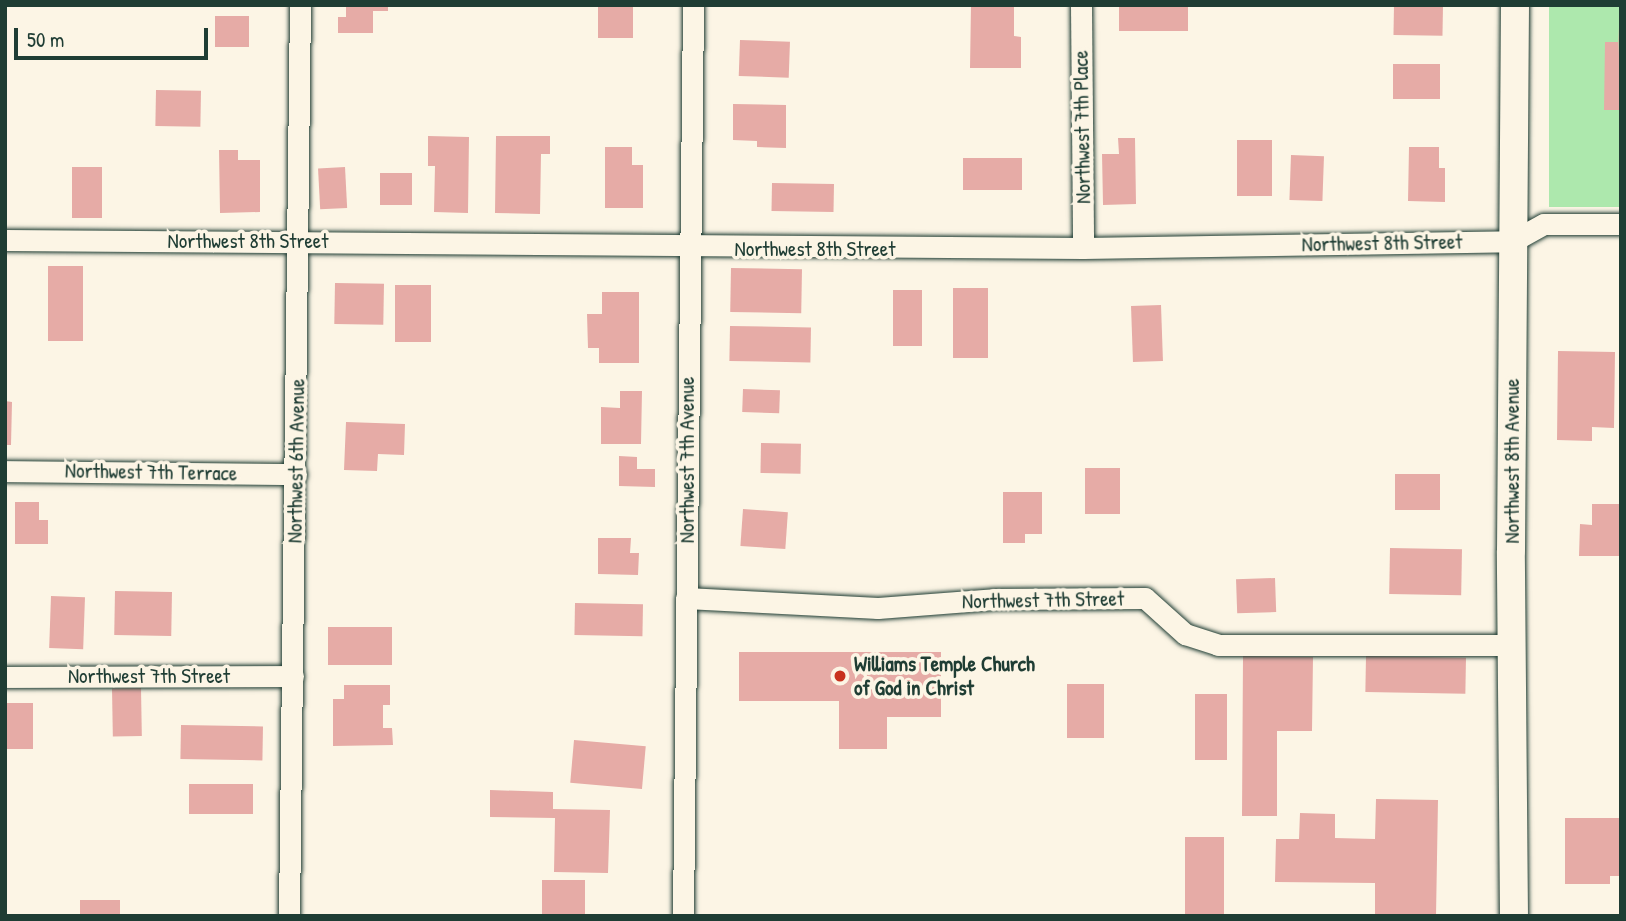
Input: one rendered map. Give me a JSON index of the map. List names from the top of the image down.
{
  "streets": {
    "street": [
      "Northwest 7th Place",
      "Northwest 8th Street",
      "Northwest 7th Avenue",
      "Northwest 6th Avenue",
      "Northwest 8th Avenue",
      "Northwest 7th Terrace",
      "Northwest 7th Street"
    ]
  },
  "crossings": [
    ["Northwest 7th Place", "Northwest 8th Street"],
    ["Northwest 8th Street", "Northwest 7th Avenue"],
    ["Northwest 8th Street", "Northwest 6th Avenue"],
    ["Northwest 8th Street", "Northwest 8th Avenue"],
    ["Northwest 7th Avenue", "Northwest 7th Street"],
    ["Northwest 6th Avenue", "Northwest 7th Terrace"],
    ["Northwest 6th Avenue", "Northwest 7th Street"],
    ["Northwest 8th Avenue", "Northwest 7th Street"]
  ],
  "places": ["Williams Temple Church of God in Christ"],
  "scale_bar": "50 m"
}
